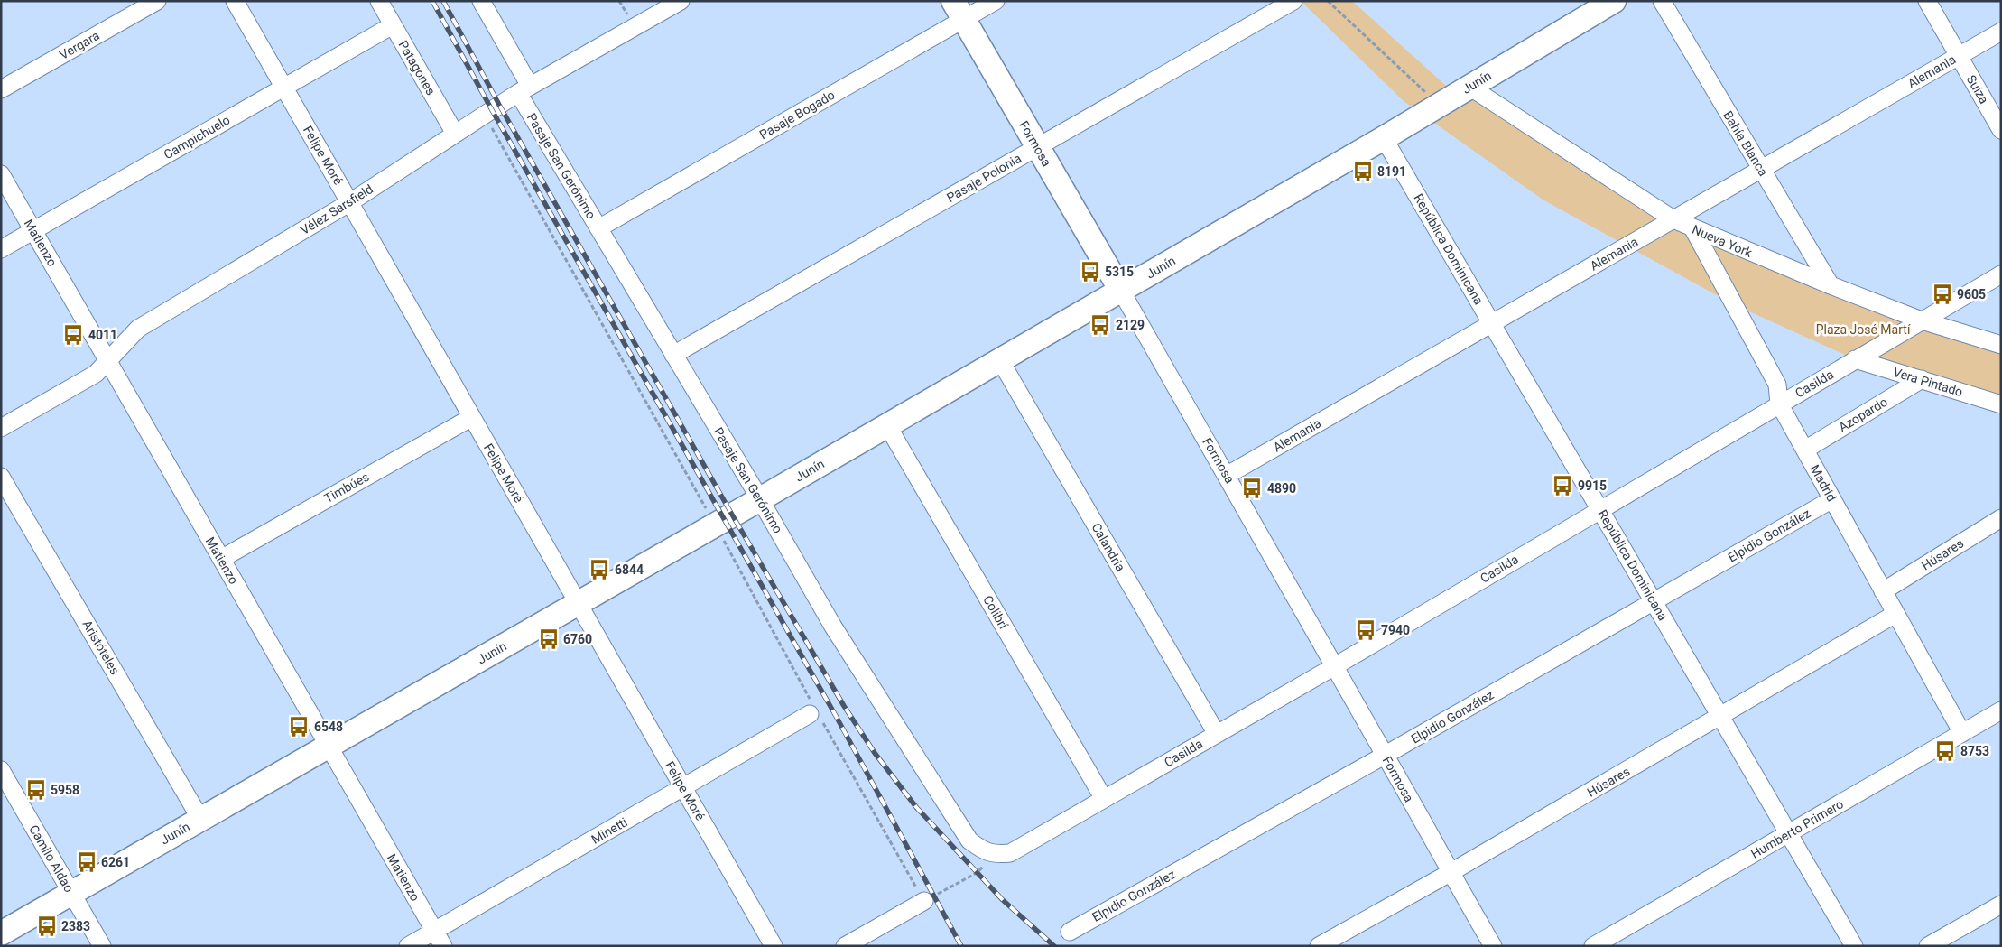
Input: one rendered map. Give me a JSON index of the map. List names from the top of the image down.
{
  "streets": {
    "main road": ["Junín", "Formosa"],
    "street": [
      "Vergara",
      "Patagones",
      "Alemania",
      "Suiza",
      "Pasaje Bogado",
      "Campichuelo",
      "Bahía Blanca",
      "Felipe Moré",
      "Pasaje San Gerónimo",
      "Pasaje Polonia",
      "Vélez Sarsfield",
      "Nueva York",
      "Matienzo",
      "República Dominicana",
      "Vera Pintado",
      "Casilda",
      "Azopardo",
      "Madrid",
      "Timbúes",
      "Elpidio González",
      "Calandria",
      "Húsares",
      "Colibrí",
      "Aristóteles",
      "Humberto Primero",
      "Minetti",
      "Camilo Aldao"
    ]
  },
  "crossings": [
    ["Patagones", "Campichuelo"],
    ["Patagones", "Vélez Sarsfield"],
    ["Alemania", "Suiza"],
    ["Alemania", "Formosa"],
    ["Alemania", "Bahía Blanca"],
    ["Alemania", "Nueva York"],
    ["Alemania", "República Dominicana"],
    ["Junín", "Formosa"],
    ["Junín", "Felipe Moré"],
    ["Junín", "Pasaje San Gerónimo"],
    ["Junín", "Nueva York"],
    ["Junín", "Matienzo"],
    ["Junín", "República Dominicana"],
    ["Junín", "Calandria"],
    ["Junín", "Colibrí"],
    ["Junín", "Aristóteles"],
    ["Junín", "Camilo Aldao"],
    ["Pasaje Bogado", "Formosa"],
    ["Pasaje Bogado", "Pasaje San Gerónimo"],
    ["Campichuelo", "Felipe Moré"],
    ["Campichuelo", "Matienzo"],
    ["Formosa", "Pasaje Polonia"],
    ["Formosa", "Casilda"],
    ["Formosa", "Elpidio González"],
    ["Formosa", "Húsares"],
    ["Bahía Blanca", "Nueva York"],
    ["Felipe Moré", "Vélez Sarsfield"],
    ["Felipe Moré", "Timbúes"],
    ["Felipe Moré", "Minetti"],
    ["Pasaje San Gerónimo", "Pasaje Polonia"],
    ["Pasaje San Gerónimo", "Vélez Sarsfield"],
    ["Pasaje San Gerónimo", "Casilda"],
    ["Vélez Sarsfield", "Matienzo"],
    ["Nueva York", "Casilda"],
    ["Nueva York", "Madrid"],
    ["Matienzo", "Timbúes"],
    ["Matienzo", "Minetti"],
    ["República Dominicana", "Casilda"],
    ["República Dominicana", "Elpidio González"],
    ["República Dominicana", "Húsares"],
    ["República Dominicana", "Humberto Primero"],
    ["Vera Pintado", "Casilda"],
    ["Vera Pintado", "Azopardo"],
    ["Casilda", "Madrid"],
    ["Casilda", "Calandria"],
    ["Casilda", "Colibrí"],
    ["Azopardo", "Madrid"],
    ["Madrid", "Elpidio González"],
    ["Madrid", "Húsares"],
    ["Madrid", "Humberto Primero"]
  ],
  "parks": ["Plaza José Martí"],
  "places": {
    "bus stop": [
      "8191",
      "5315",
      "9605",
      "2129",
      "4011",
      "9915",
      "4890",
      "6844",
      "7940",
      "6760",
      "6548",
      "8753",
      "5958",
      "6261",
      "2383"
    ]
  }
}
